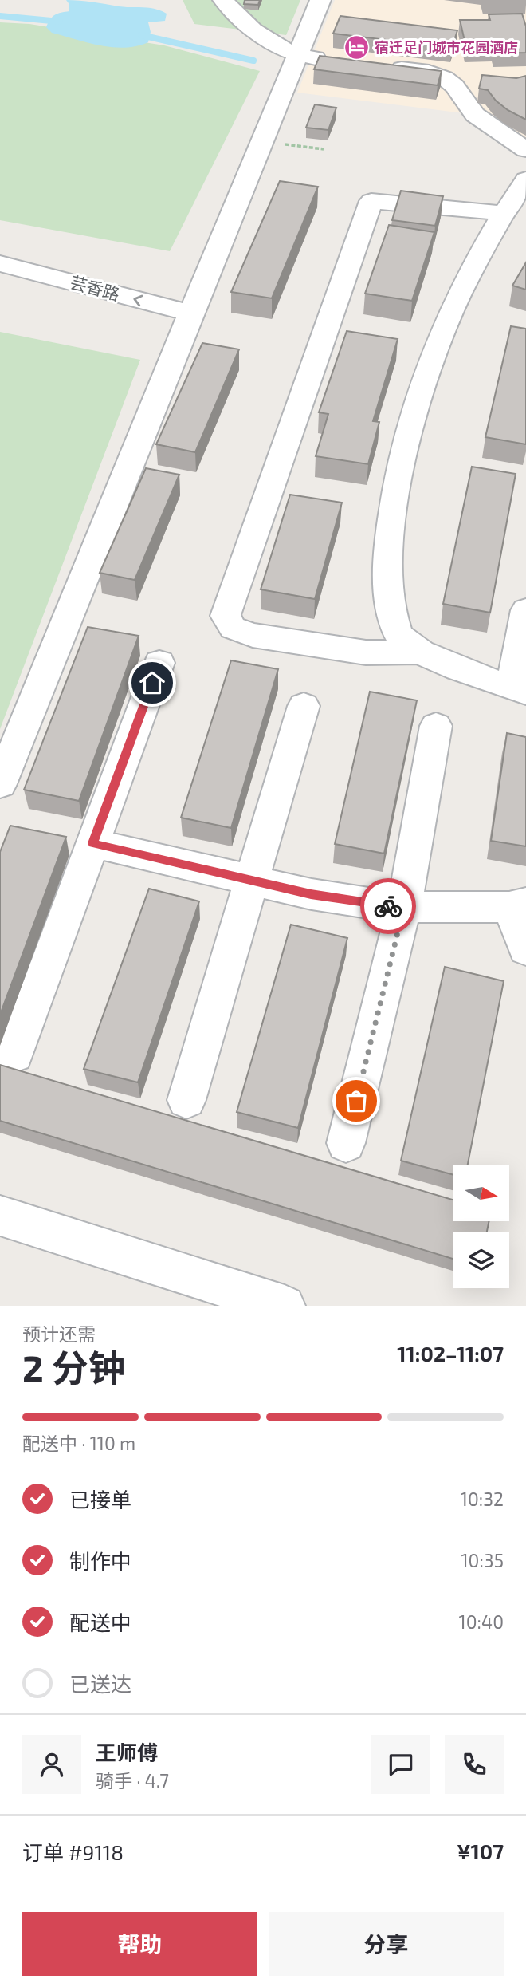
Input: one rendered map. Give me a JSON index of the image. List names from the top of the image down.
{
  "streets": {
    "street": ["芸香路"]
  },
  "places": {
    "hotel": ["宿迁足门城市花园酒店"]
  },
  "north": "right",
  "page": {
    "heading": ["2 分钟", "预计还需", "11:02–11:07"],
    "panel": [
      "王师傅",
      "骑手 · 4.7",
      "订单 #9118",
      "¥107"
    ],
    "bar": "配送中 · 110 m",
    "list": [
      ["已接单", "10:32"],
      ["制作中", "10:35"],
      ["配送中", "10:40"],
      "已送达"
    ],
    "buttons": ["帮助", "分享"]
  }
}
